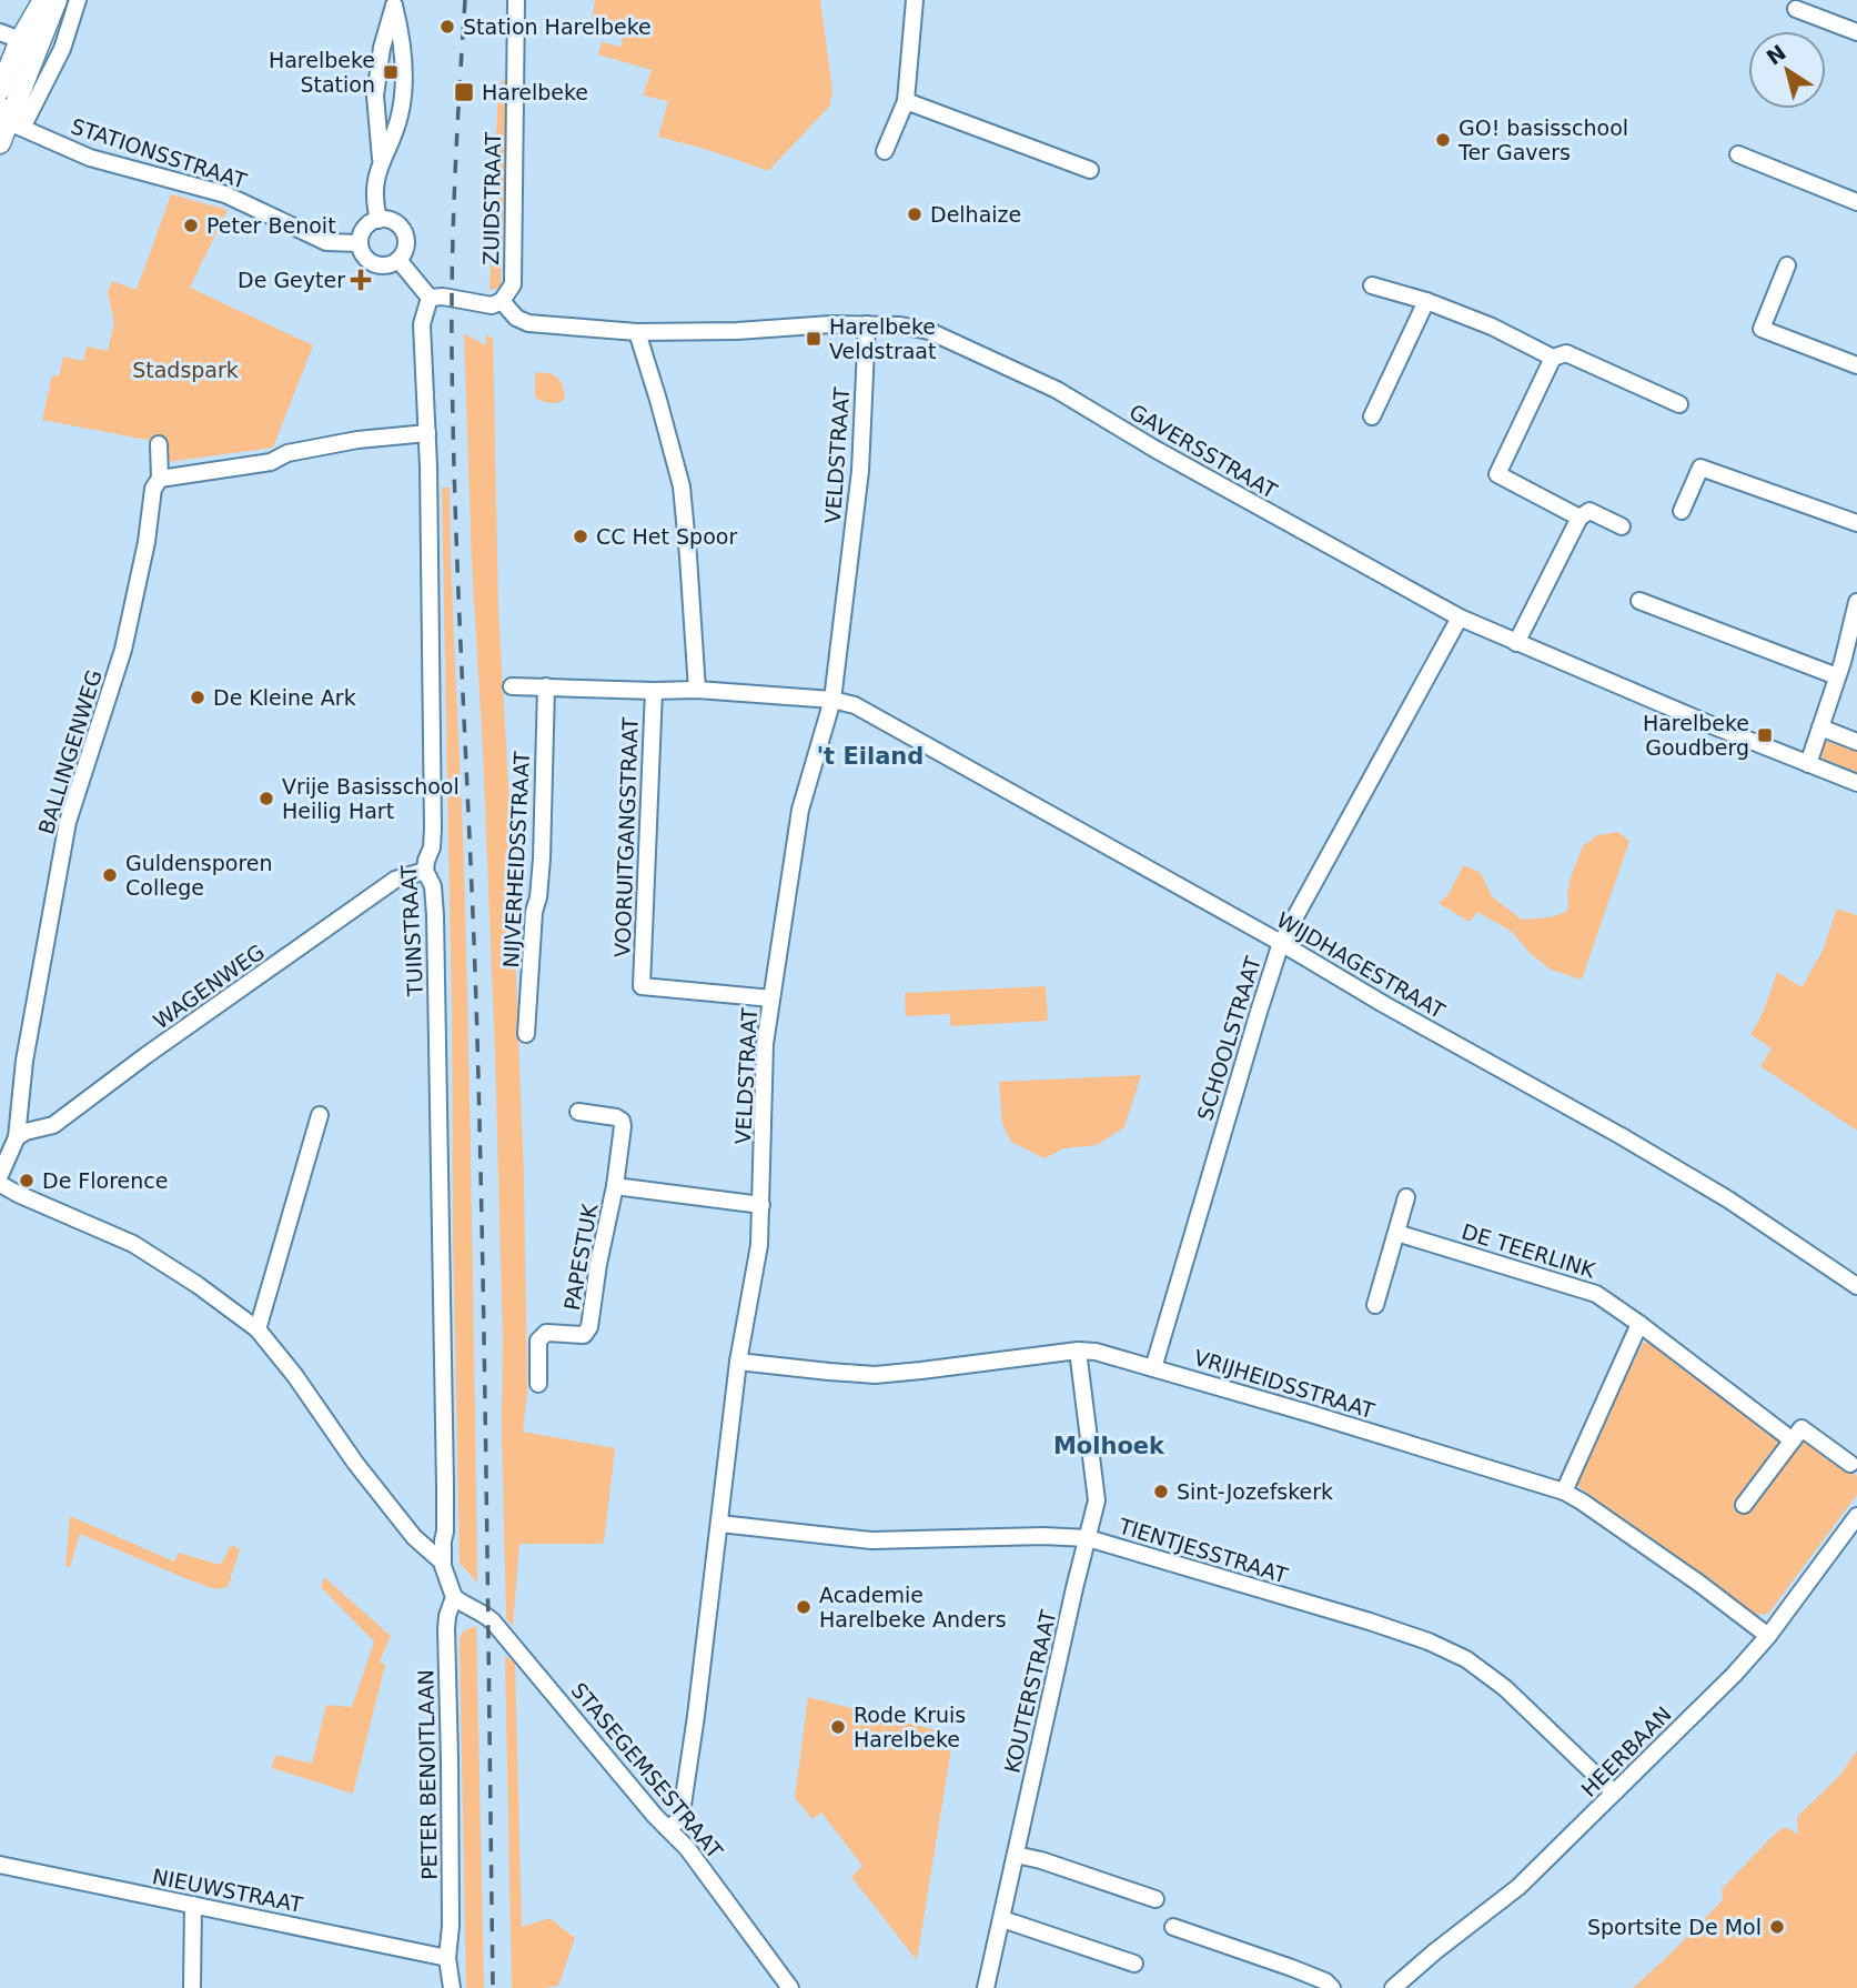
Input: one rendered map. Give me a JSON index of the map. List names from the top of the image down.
{
  "streets": {
    "street": [
      "STATIONSSTRAAT",
      "ZUIDSTRAAT",
      "GAVERSSTRAAT",
      "VELDSTRAAT",
      "BALLINGENWEG",
      "VOORUITGANGSTRAAT",
      "NIJVERHEIDSSTRAAT",
      "TUINSTRAAT",
      "WIJDHAGESTRAAT",
      "WAGENWEG",
      "SCHOOLSTRAAT",
      "DE TEERLINK",
      "PAPESTUK",
      "VRIJHEIDSSTRAAT",
      "TIENTJESSTRAAT",
      "KOUTERSTRAAT",
      "HEERBAAN",
      "STASEGEMSESTRAAT",
      "PETER BENOITLAAN",
      "NIEUWSTRAAT"
    ]
  },
  "crossings": [
    ["ZUIDSTRAAT", "GAVERSSTRAAT"],
    ["GAVERSSTRAAT", "VELDSTRAAT"],
    ["GAVERSSTRAAT", "SCHOOLSTRAAT"],
    ["VELDSTRAAT", "VOORUITGANGSTRAAT"],
    ["VELDSTRAAT", "WIJDHAGESTRAAT"],
    ["VELDSTRAAT", "PAPESTUK"],
    ["VELDSTRAAT", "VRIJHEIDSSTRAAT"],
    ["VELDSTRAAT", "TIENTJESSTRAAT"],
    ["VELDSTRAAT", "STASEGEMSESTRAAT"],
    ["BALLINGENWEG", "WAGENWEG"],
    ["TUINSTRAAT", "WAGENWEG"],
    ["TUINSTRAAT", "PETER BENOITLAAN"],
    ["WIJDHAGESTRAAT", "SCHOOLSTRAAT"],
    ["SCHOOLSTRAAT", "VRIJHEIDSSTRAAT"],
    ["VRIJHEIDSSTRAAT", "KOUTERSTRAAT"],
    ["VRIJHEIDSSTRAAT", "HEERBAAN"],
    ["TIENTJESSTRAAT", "KOUTERSTRAAT"],
    ["TIENTJESSTRAAT", "HEERBAAN"],
    ["STASEGEMSESTRAAT", "PETER BENOITLAAN"],
    ["PETER BENOITLAAN", "NIEUWSTRAAT"]
  ],
  "districts": ["'t Eiland", "Molhoek"],
  "parks": ["Stadspark"],
  "places": {
    "other": [
      "Station Harelbeke",
      "GO! basisschool Ter Gavers",
      "Delhaize",
      "Peter Benoit",
      "CC Het Spoor",
      "De Kleine Ark",
      "Vrije Basisschool Heilig Hart",
      "Guldensporen College",
      "De Florence",
      "Sint-Jozefskerk",
      "Academie Harelbeke Anders",
      "Rode Kruis Harelbeke",
      "Sportsite De Mol"
    ],
    "transit": [
      "Harelbeke Station",
      "Harelbeke",
      "Harelbeke Veldstraat",
      "Harelbeke Goudberg"
    ],
    "health": ["De Geyter"]
  },
  "north": "top left"
}
